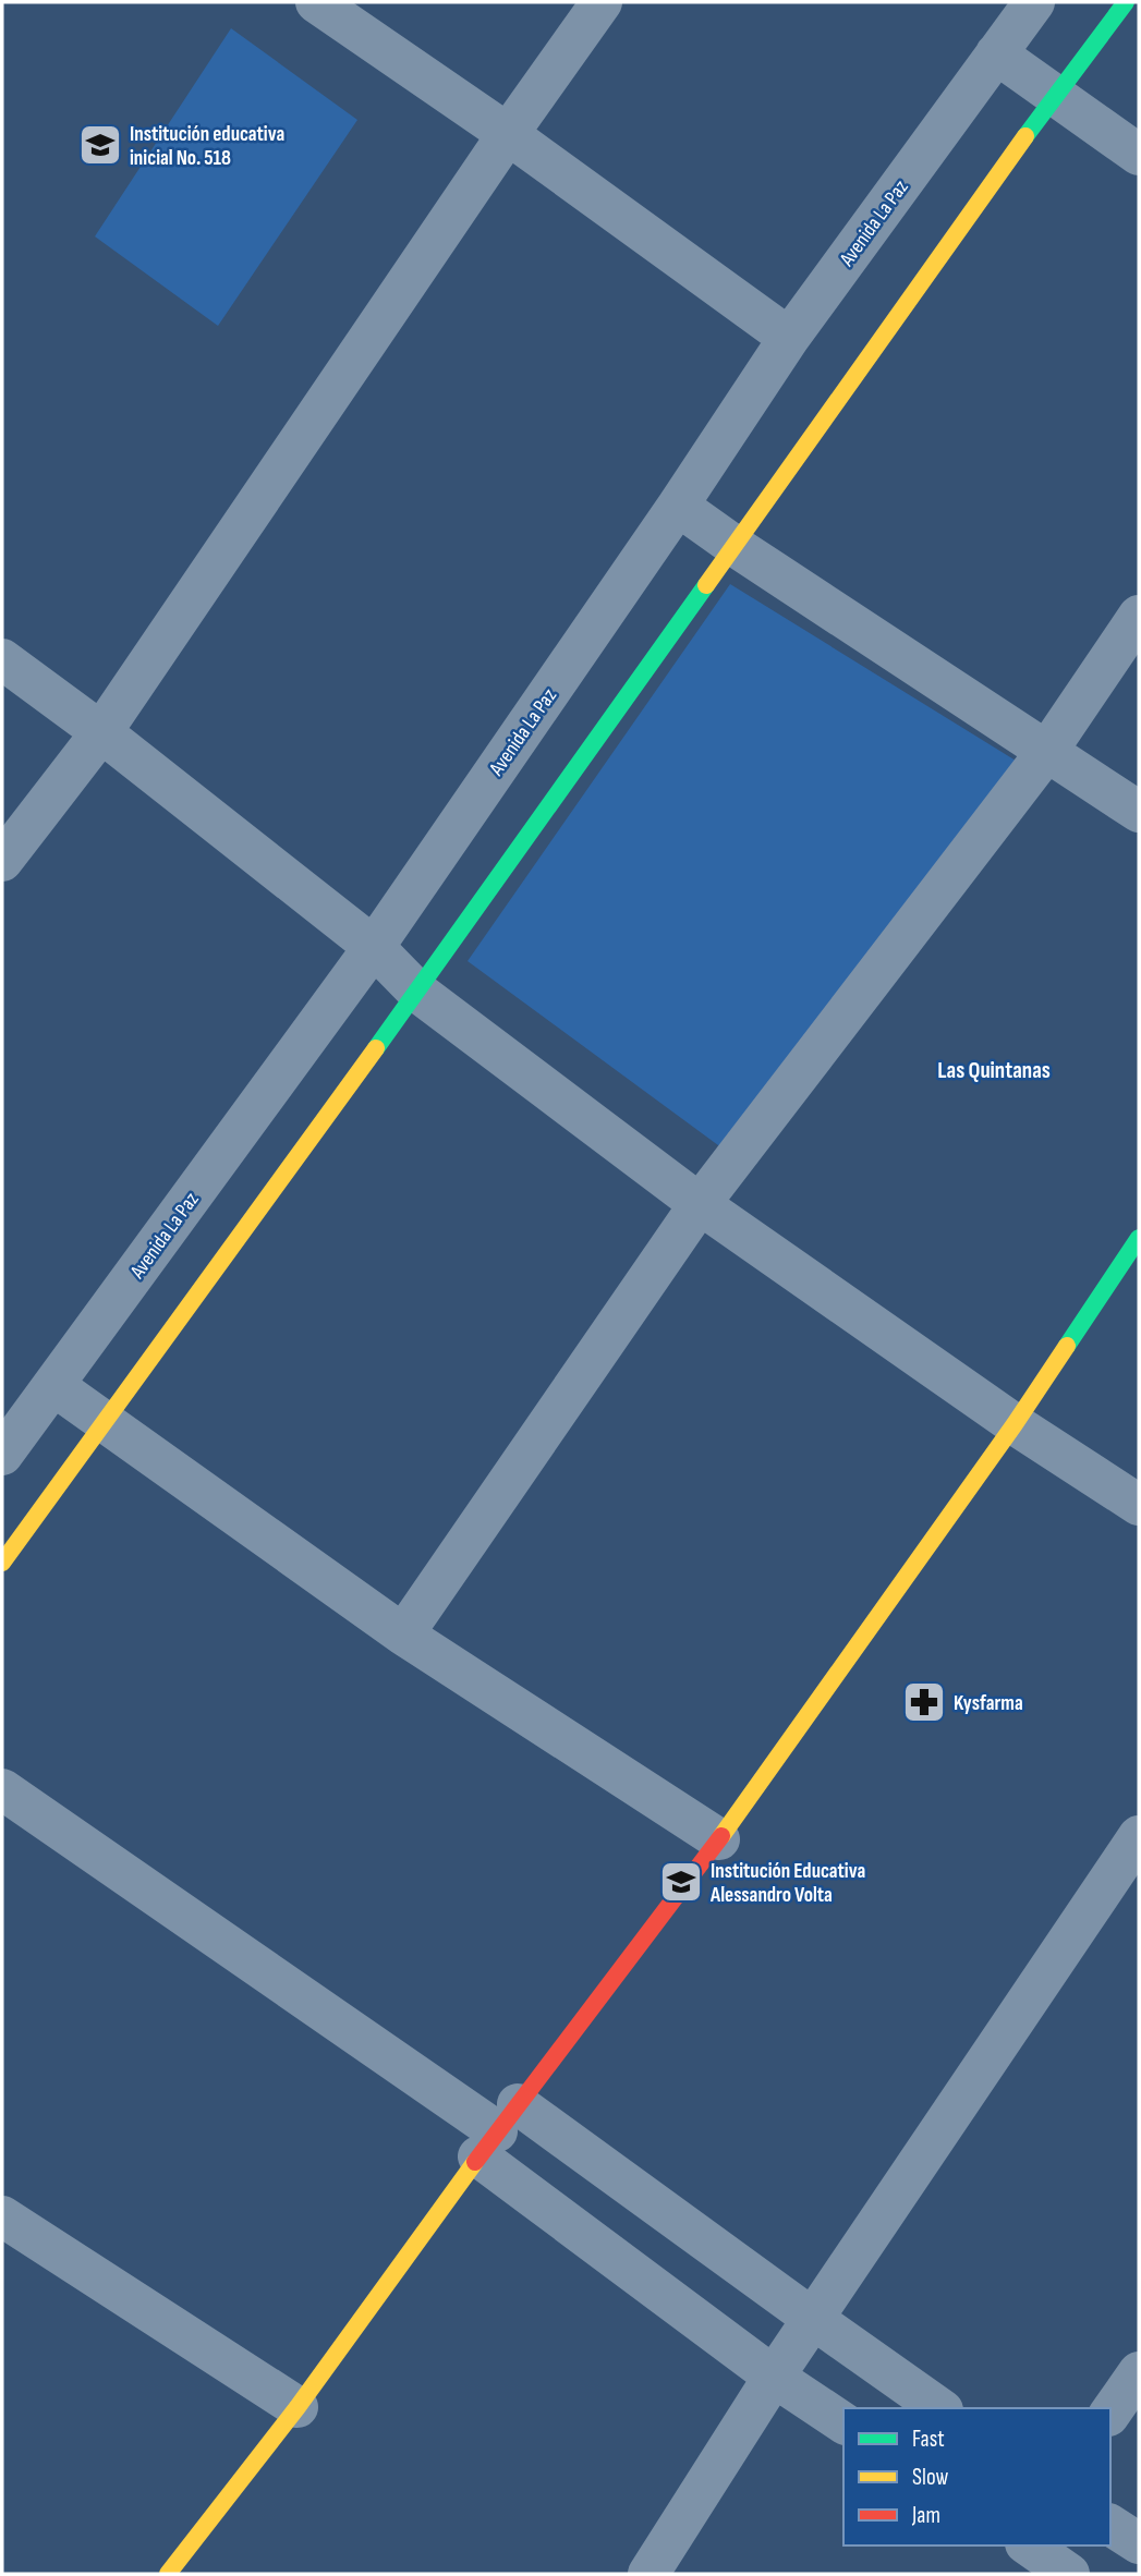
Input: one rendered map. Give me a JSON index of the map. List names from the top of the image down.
{
  "streets": {
    "street": ["Avenida La Paz"]
  },
  "districts": ["Las Quintanas"],
  "places": {
    "school or university": ["Institución educativa inicial No. 518", "Institución Educativa Alessandro Volta"],
    "pharmacy": ["Kysfarma"]
  },
  "legend": ["Fast", "Slow", "Jam"]
}
